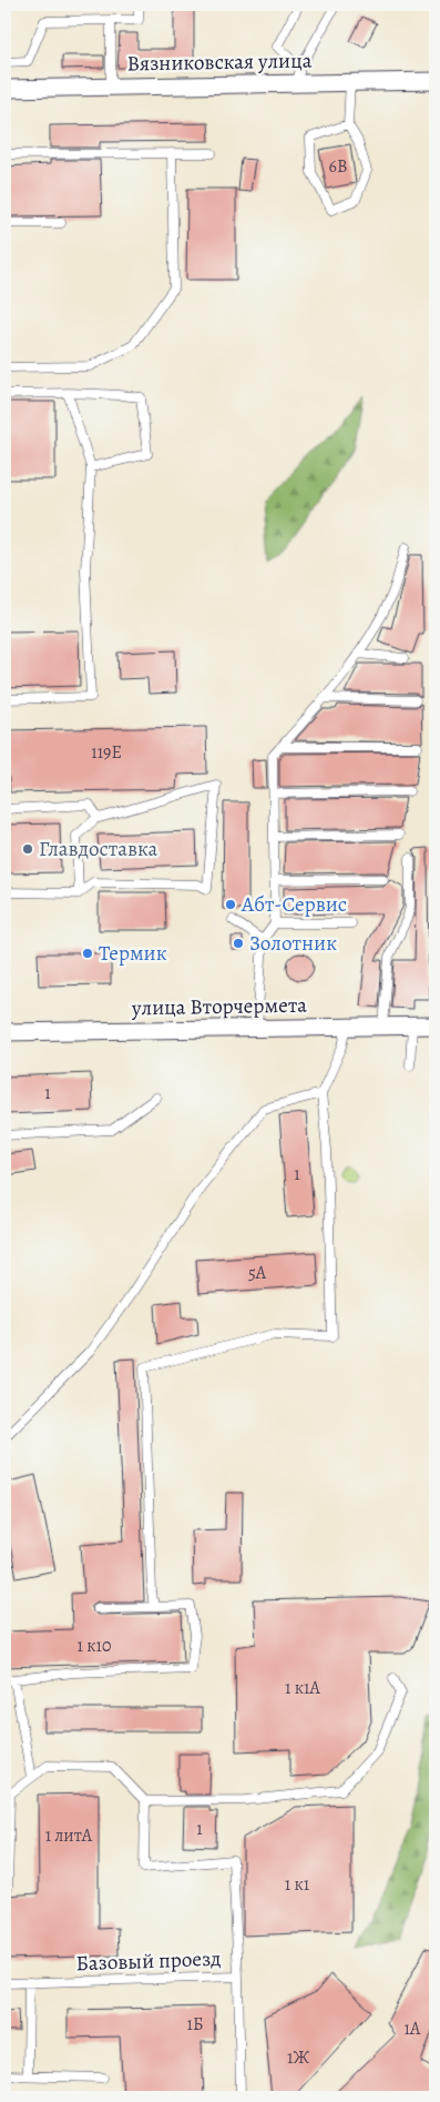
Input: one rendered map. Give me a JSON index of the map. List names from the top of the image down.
{
  "streets": {
    "street": ["Вязниковская улица", "улица Вторчермета"],
    "lane": ["Базовый проезд"]
  },
  "places": [
    "Главдоставка",
    "Абт-Сервис",
    "Золотник",
    "Термик"
  ],
  "house_numbers": [
    "6В",
    "119Е",
    "1",
    "1",
    "5А",
    "1 к10",
    "1 к1А",
    "1",
    "1 литА",
    "1 к1",
    "1Б",
    "1А",
    "1Ж"
  ]
}
